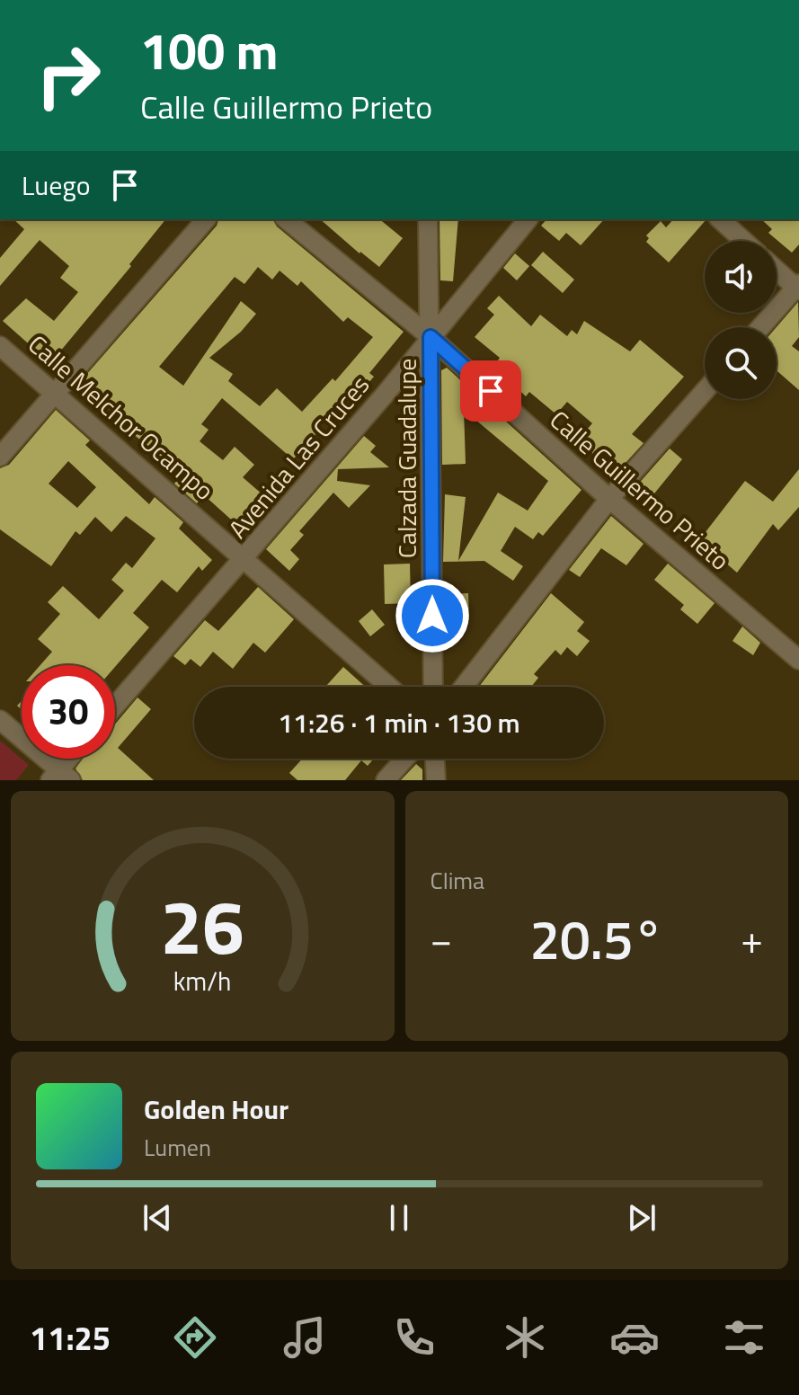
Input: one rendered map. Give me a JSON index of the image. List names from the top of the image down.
{
  "streets": {
    "street": [
      "Calle Melchor Ocampo",
      "Avenida Las Cruces",
      "Calzada Guadalupe",
      "Calle Guillermo Prieto"
    ]
  },
  "crossings": [
    ["Calle Melchor Ocampo", "Avenida Las Cruces"],
    ["Avenida Las Cruces", "Calzada Guadalupe"],
    ["Avenida Las Cruces", "Calle Guillermo Prieto"],
    ["Calzada Guadalupe", "Calle Guillermo Prieto"]
  ],
  "page": {
    "turn": ["100 m", "Calle Guillermo Prieto"],
    "then": "Luego",
    "limit": "30",
    "trip": "11:26 · 1 min · 130 m",
    "tile": "Clima",
    "heat": ["−", "20.5°", "+"],
    "song": ["Golden Hour", "Lumen"],
    "tabs": "11:25",
    "gauge": ["26", "km/h"]
  }
}
